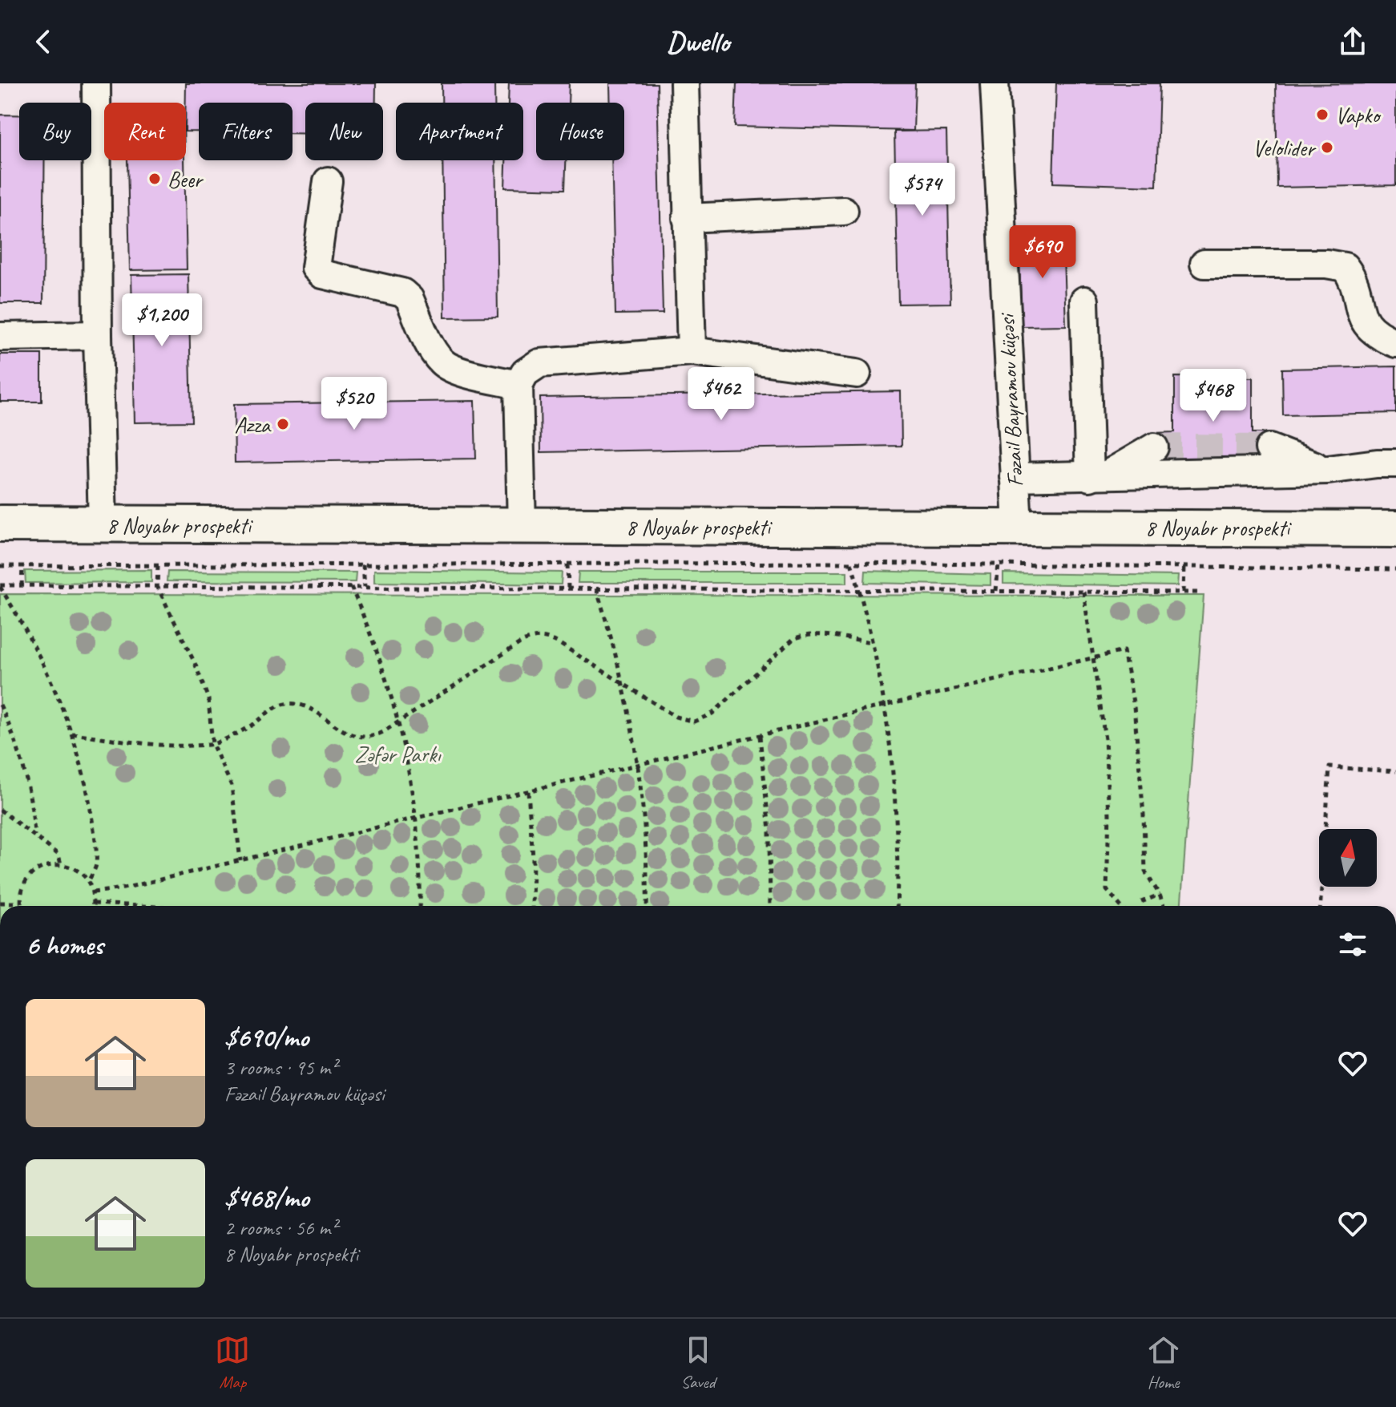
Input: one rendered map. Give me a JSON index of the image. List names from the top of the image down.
{
  "streets": {
    "highway": ["8 Noyabr prospekti"],
    "street": ["Fəzail Bayramov küçəsi"]
  },
  "crossings": [
    ["Fəzail Bayramov küçəsi", "8 Noyabr prospekti"]
  ],
  "parks": ["Zəfər Parkı"],
  "places": [
    "Vapko",
    "Velolider",
    "Beer",
    "Azza"
  ],
  "north": "top",
  "page": {
    "header": "Dwello",
    "chip": [
      "Buy",
      "Rent",
      "Filters",
      "New",
      "Apartment",
      "House"
    ],
    "price": [
      "$574",
      "$690",
      "$1,200",
      "$462",
      "$468",
      "$520"
    ],
    "heading": "6 homes",
    "list": [
      {
        "name": "$690/mo",
        "note": "3 rooms · 95 m² · Fəzail Bayramov küçəsi"
      },
      {
        "name": "$468/mo",
        "note": "2 rooms · 56 m² · 8 Noyabr prospekti"
      }
    ],
    "tabs": ["Map", "Saved", "Home"]
  }
}
